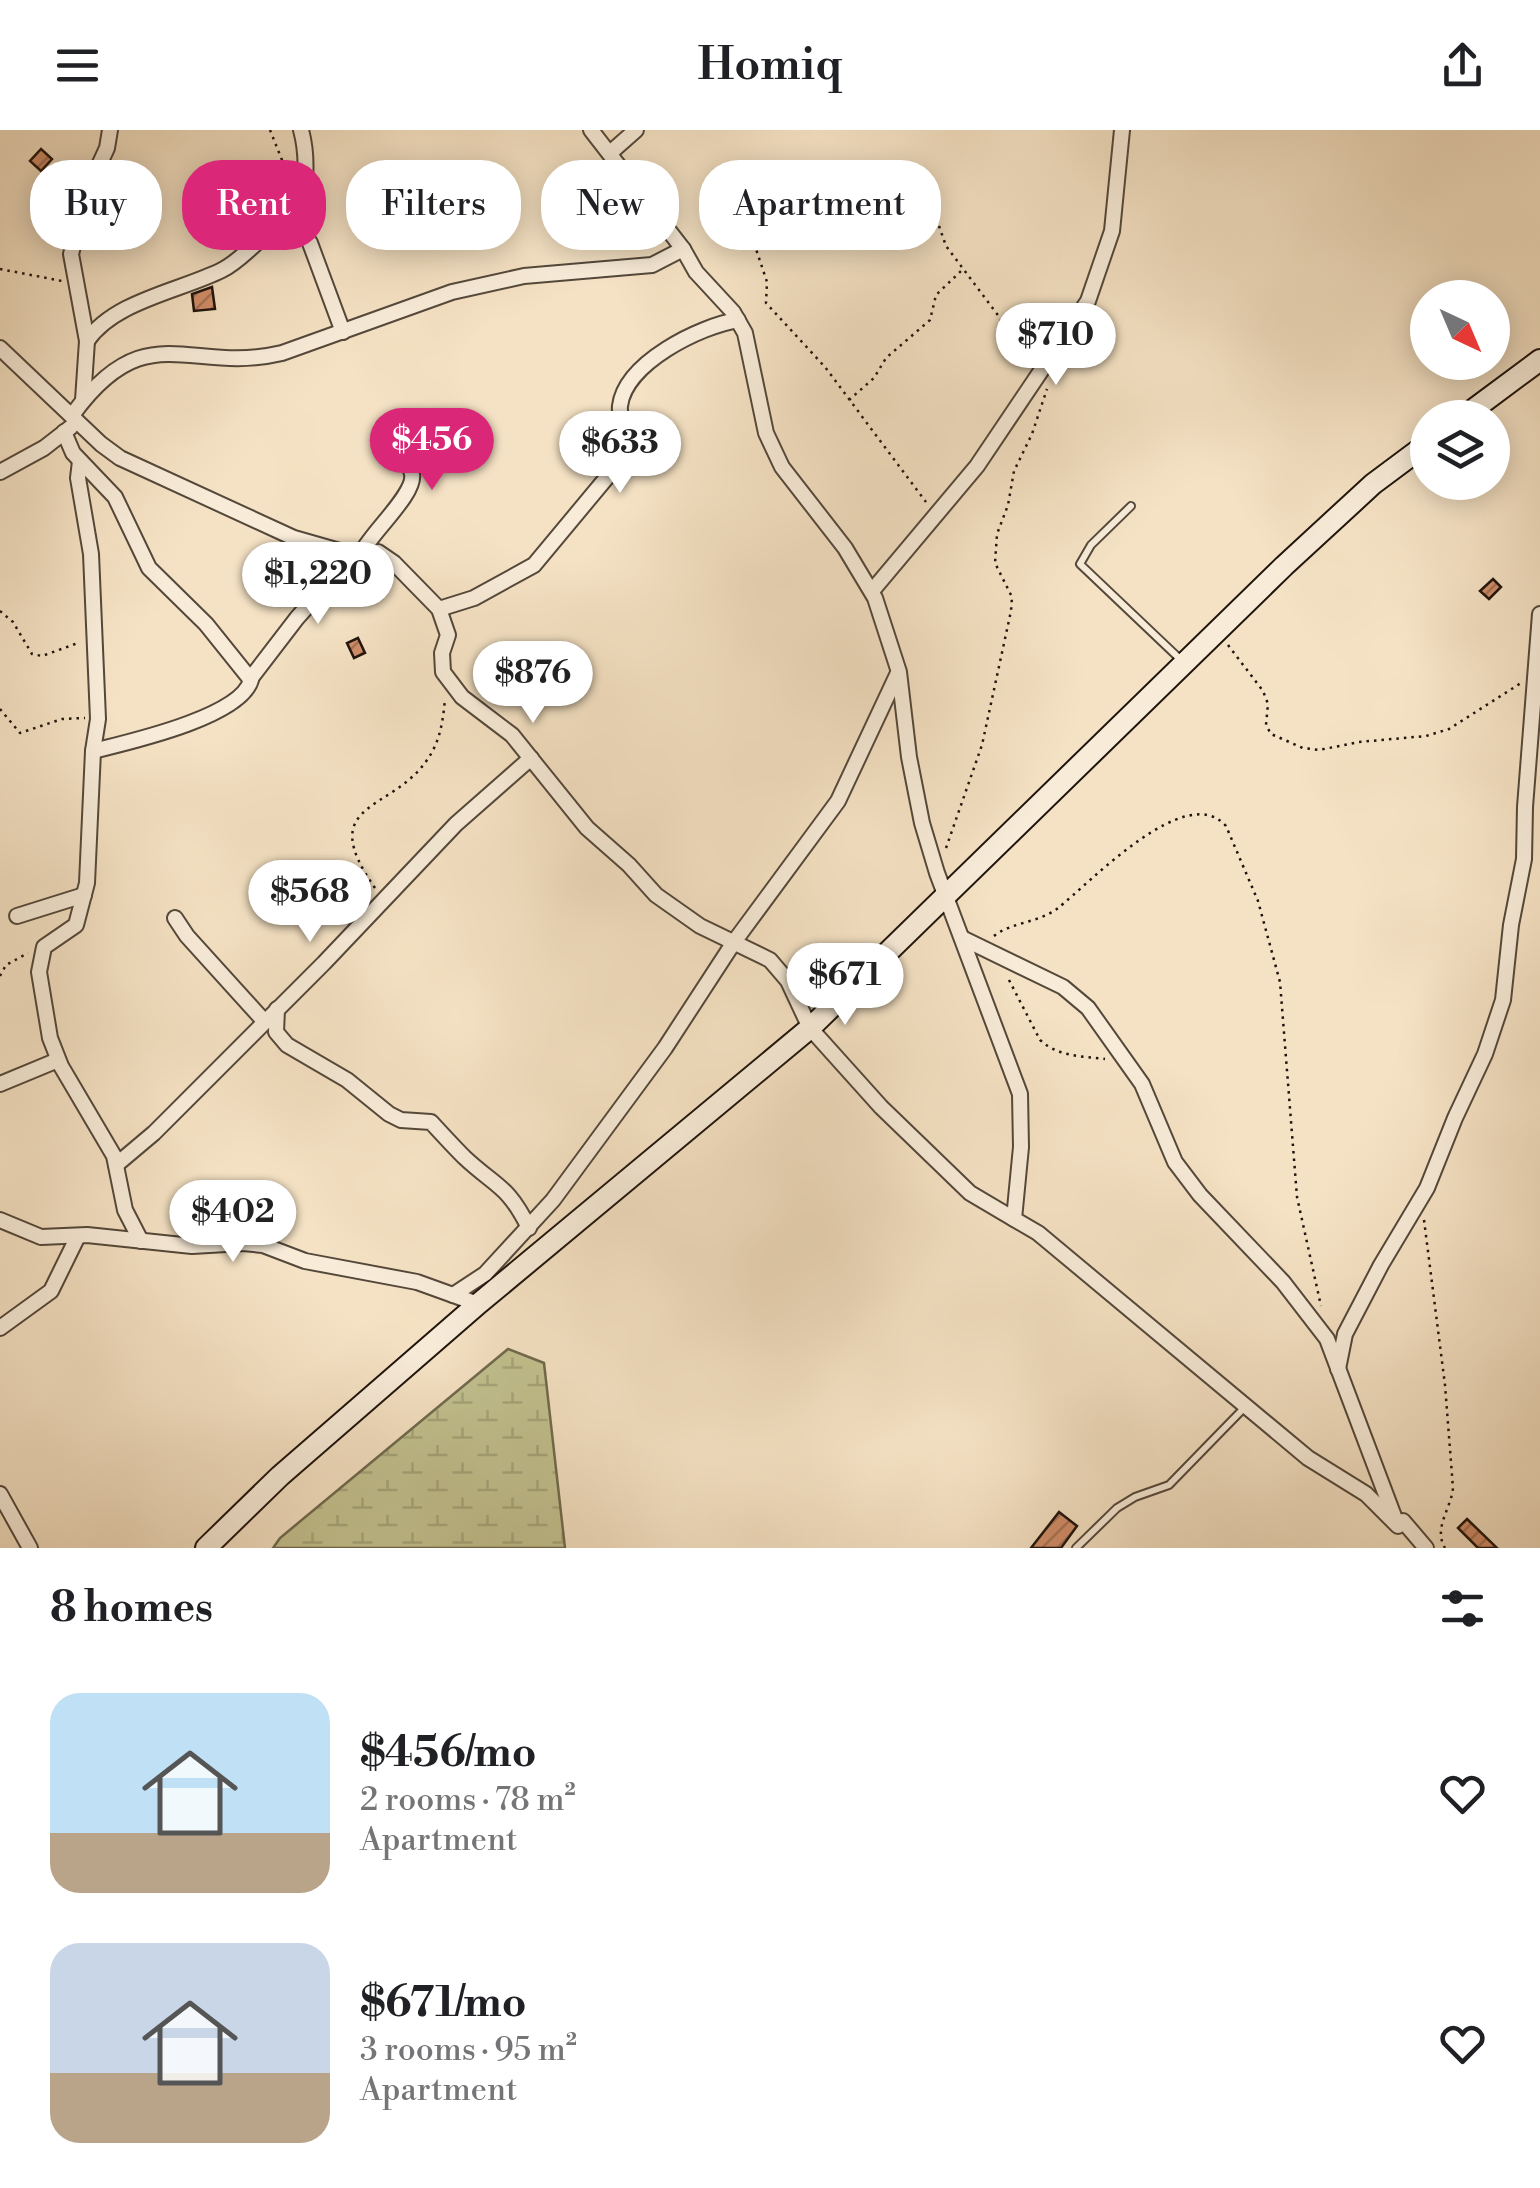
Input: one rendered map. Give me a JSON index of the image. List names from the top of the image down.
{
  "north": "bottom right",
  "page": {
    "header": "Homiq",
    "chip": [
      "Buy",
      "Rent",
      "Filters",
      "New",
      "Apartment"
    ],
    "price": [
      "$710",
      "$456",
      "$633",
      "$1,220",
      "$876",
      "$568",
      "$671",
      "$402"
    ],
    "heading": "8 homes",
    "list": [
      {
        "name": "$456/mo",
        "note": "2 rooms · 78 m² · Apartment"
      },
      {
        "name": "$671/mo",
        "note": "3 rooms · 95 m² · Apartment"
      }
    ]
  }
}
